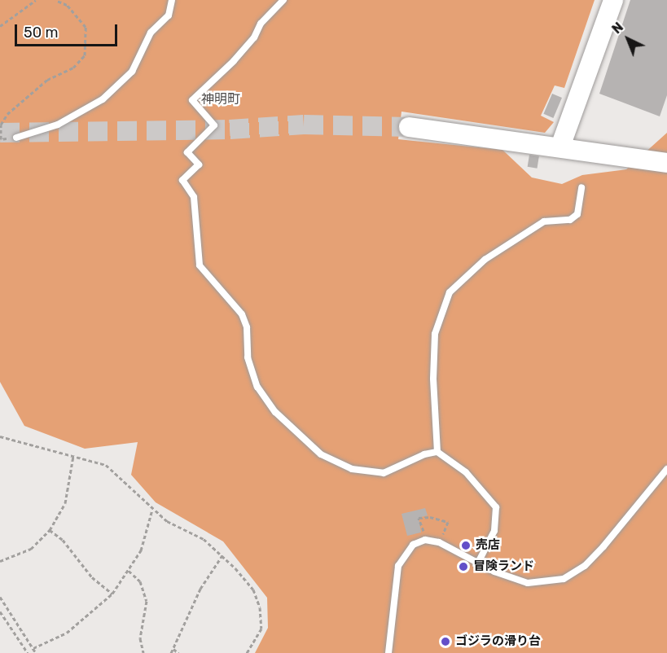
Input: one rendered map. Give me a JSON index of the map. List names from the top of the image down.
{
  "districts": ["神明町"],
  "places": ["売店", "冒険ランド", "ゴジラの滑り台"],
  "scale_bar": "50 m",
  "north": "top left"
}
